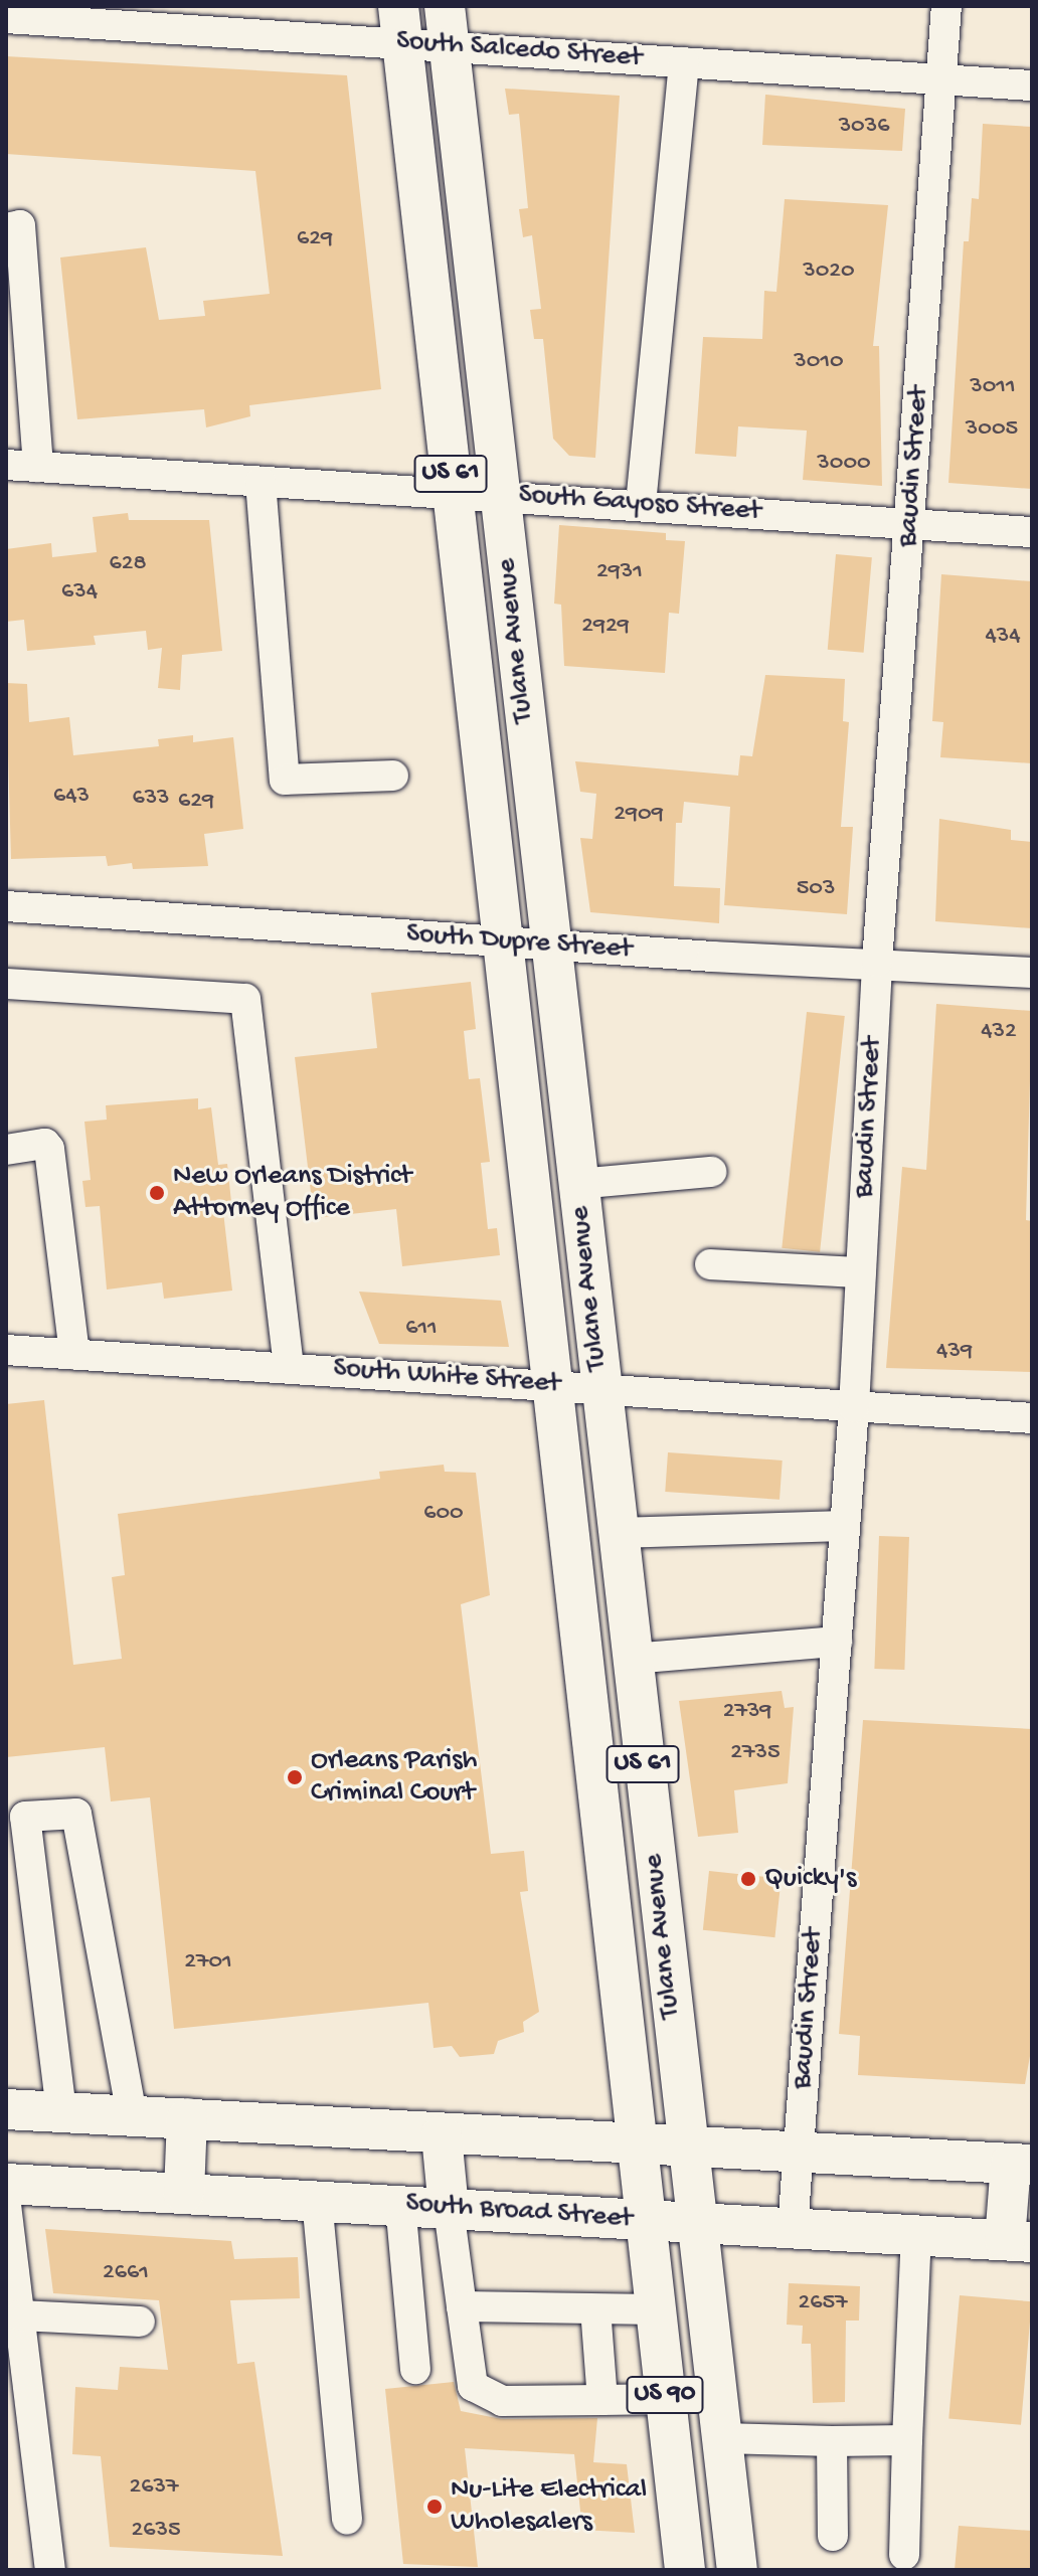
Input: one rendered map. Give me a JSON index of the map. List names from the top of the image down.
{
  "streets": {
    "main road": [
      "US 61",
      "Tulane Avenue",
      "South Broad Street",
      "US 90"
    ],
    "street": [
      "South Salcedo Street",
      "Baudin Street",
      "South Gayoso Street",
      "South Dupre Street",
      "South White Street"
    ]
  },
  "crossings": [
    ["South Salcedo Street", "Baudin Street"],
    ["South Salcedo Street", "Tulane Avenue"],
    ["Baudin Street", "South Gayoso Street"],
    ["Baudin Street", "South Dupre Street"],
    ["Baudin Street", "South White Street"],
    ["Baudin Street", "South Broad Street"],
    ["South Gayoso Street", "Tulane Avenue"],
    ["Tulane Avenue", "South Dupre Street"],
    ["Tulane Avenue", "South White Street"],
    ["Tulane Avenue", "South Broad Street"]
  ],
  "places": [
    "New Orleans District Attorney Office",
    "Orleans Parish Criminal Court",
    "Quicky's",
    "Nu-Lite Electrical Wholesalers"
  ],
  "house_numbers": [
    "3036",
    "629",
    "3020",
    "3010",
    "3011",
    "3005",
    "3000",
    "628",
    "2931",
    "634",
    "2929",
    "434",
    "643",
    "633",
    "629",
    "2909",
    "503",
    "432",
    "611",
    "439",
    "600",
    "2739",
    "2735",
    "2701",
    "2661",
    "2657",
    "2637",
    "2635"
  ]
}
